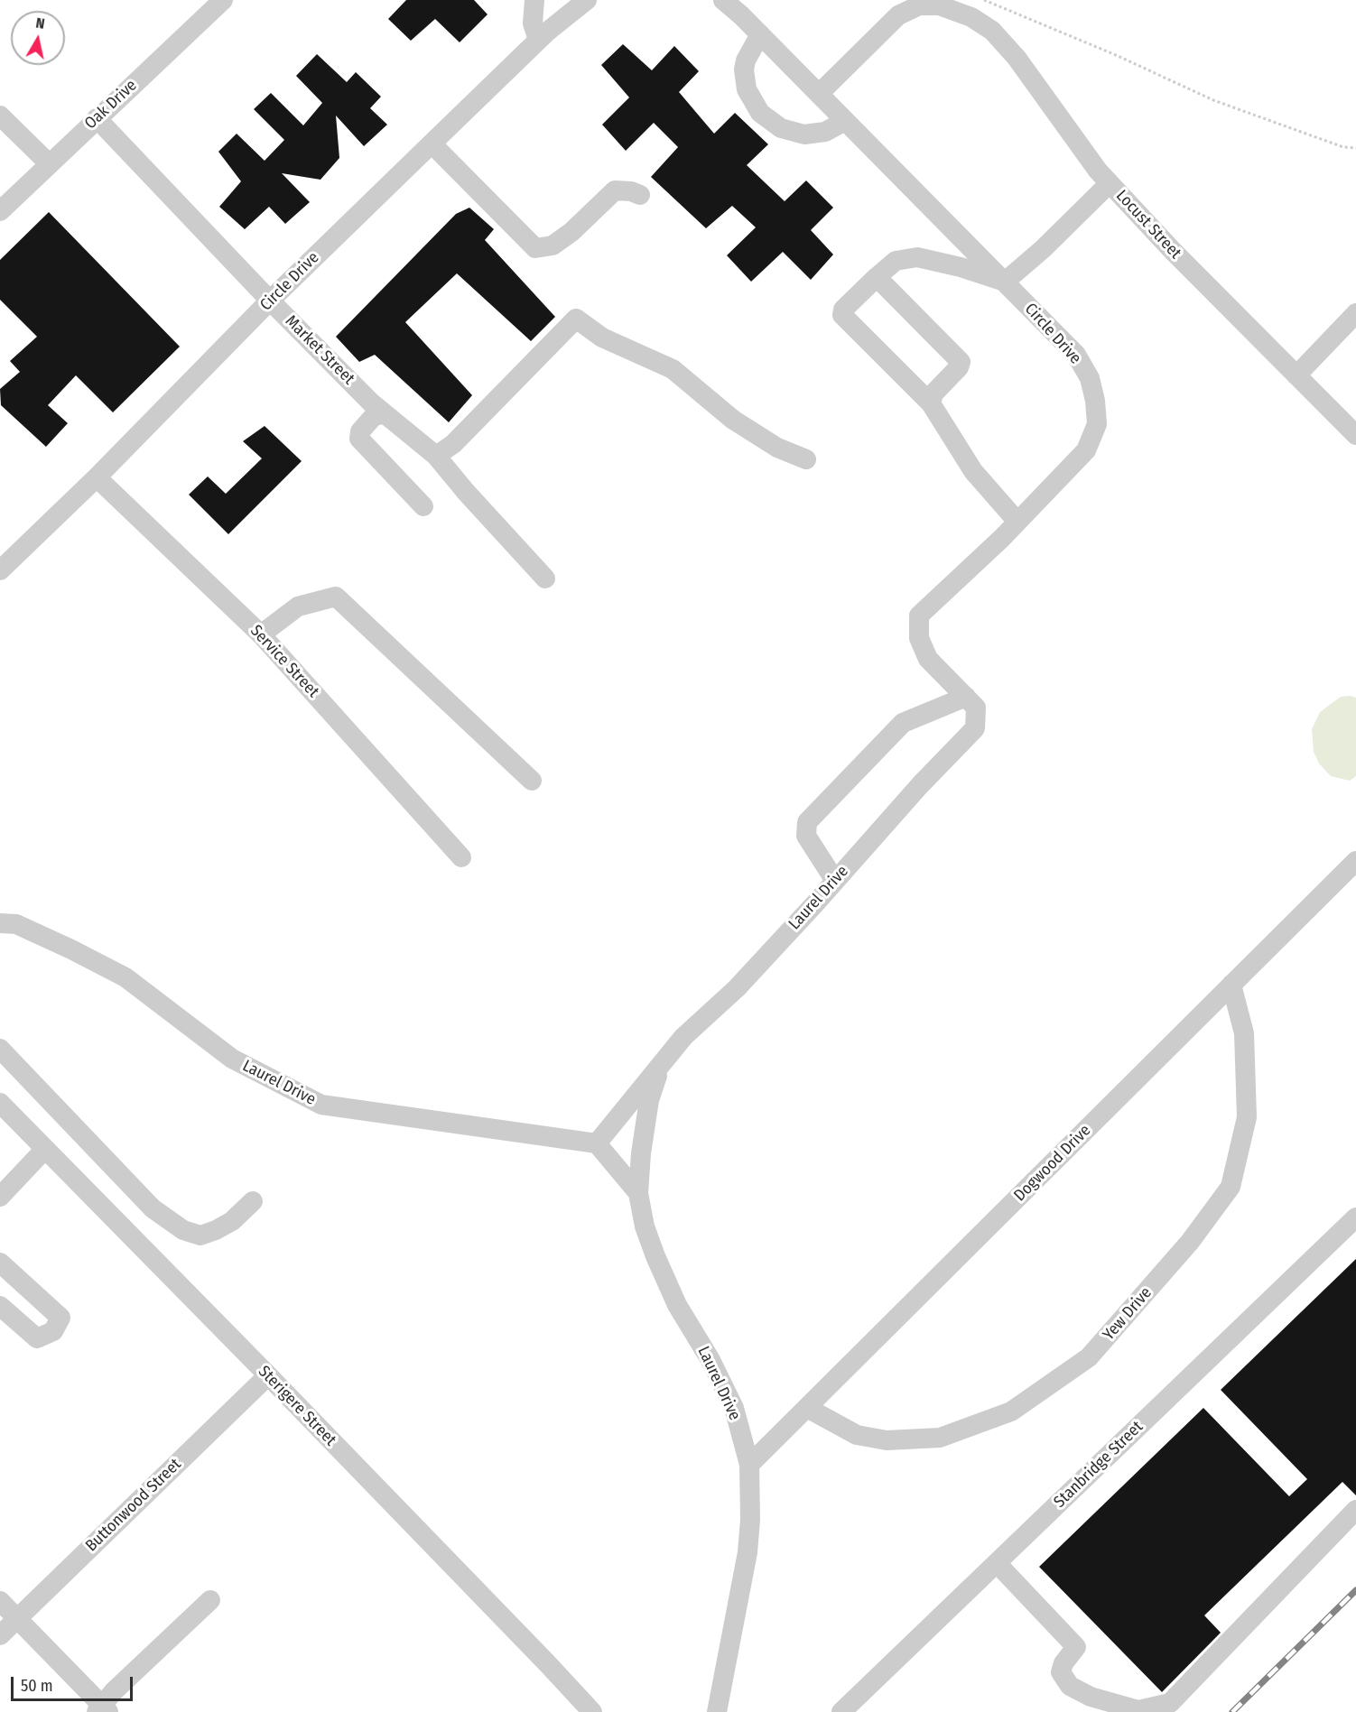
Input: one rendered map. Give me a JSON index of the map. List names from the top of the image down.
{
  "streets": {
    "street": [
      "Oak Drive",
      "Locust Street",
      "Circle Drive",
      "Market Street",
      "Service Street",
      "Laurel Drive",
      "Dogwood Drive",
      "Yew Drive",
      "Sterigere Street",
      "Stanbridge Street",
      "Buttonwood Street"
    ]
  },
  "crossings": [
    ["Oak Drive", "Market Street"],
    ["Circle Drive", "Market Street"],
    ["Circle Drive", "Service Street"],
    ["Circle Drive", "Laurel Drive"],
    ["Laurel Drive", "Dogwood Drive"],
    ["Dogwood Drive", "Yew Drive"],
    ["Sterigere Street", "Buttonwood Street"]
  ],
  "scale_bar": "50 m",
  "north": "top"
}
